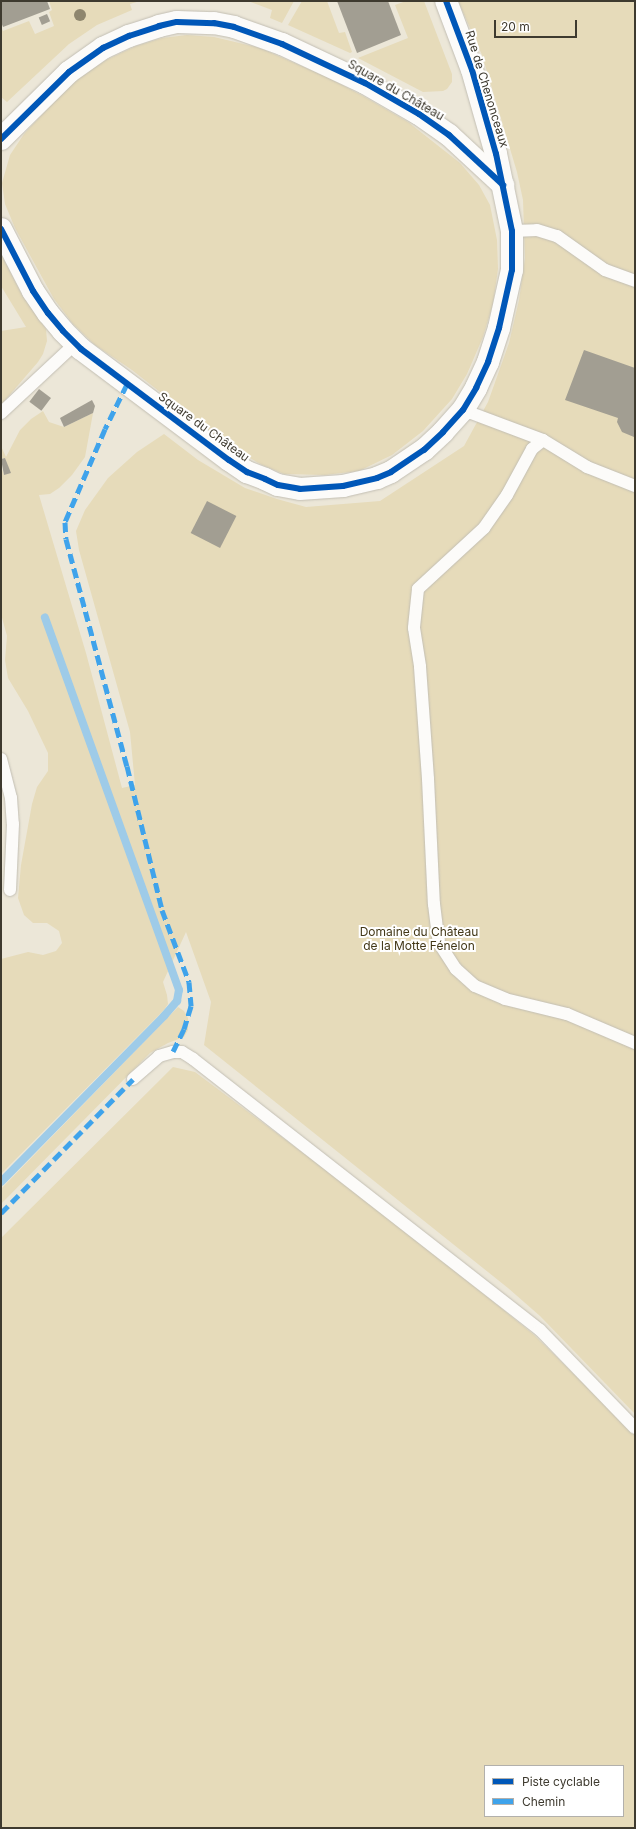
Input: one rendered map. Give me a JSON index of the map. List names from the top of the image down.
{
  "streets": {
    "street": ["Rue de Chenonceaux", "Square du Château"]
  },
  "crossings": [
    ["Rue de Chenonceaux", "Square du Château"]
  ],
  "parks": ["Domaine du Château de la Motte Fénelon"],
  "legend": ["Piste cyclable", "Chemin"],
  "scale_bar": "20 m"
}
